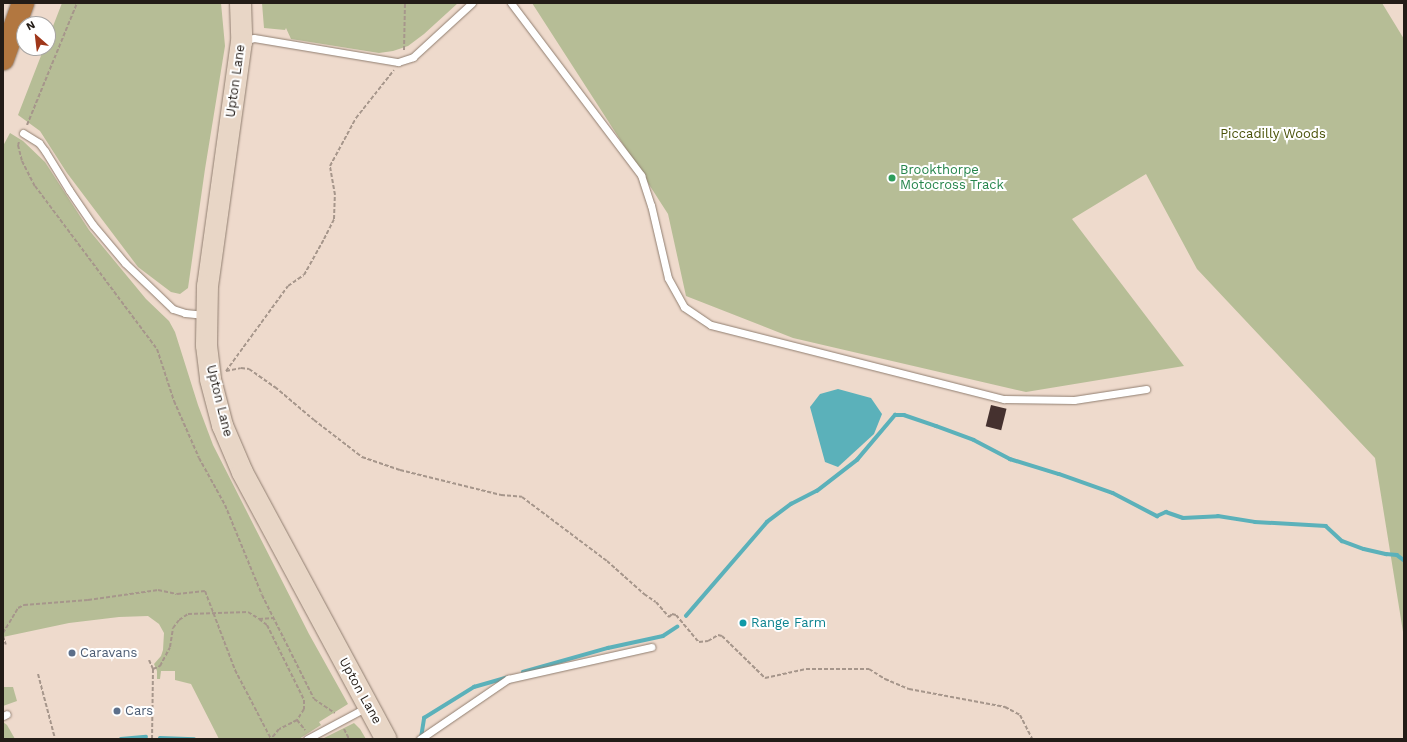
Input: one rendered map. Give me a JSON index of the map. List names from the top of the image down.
{
  "streets": {
    "street": ["Upton Lane"]
  },
  "parks": ["Piccadilly Woods"],
  "places": [
    "Brookthorpe Motocross Track",
    "Range Farm",
    "Caravans",
    "Cars"
  ],
  "north": "top left"
}
